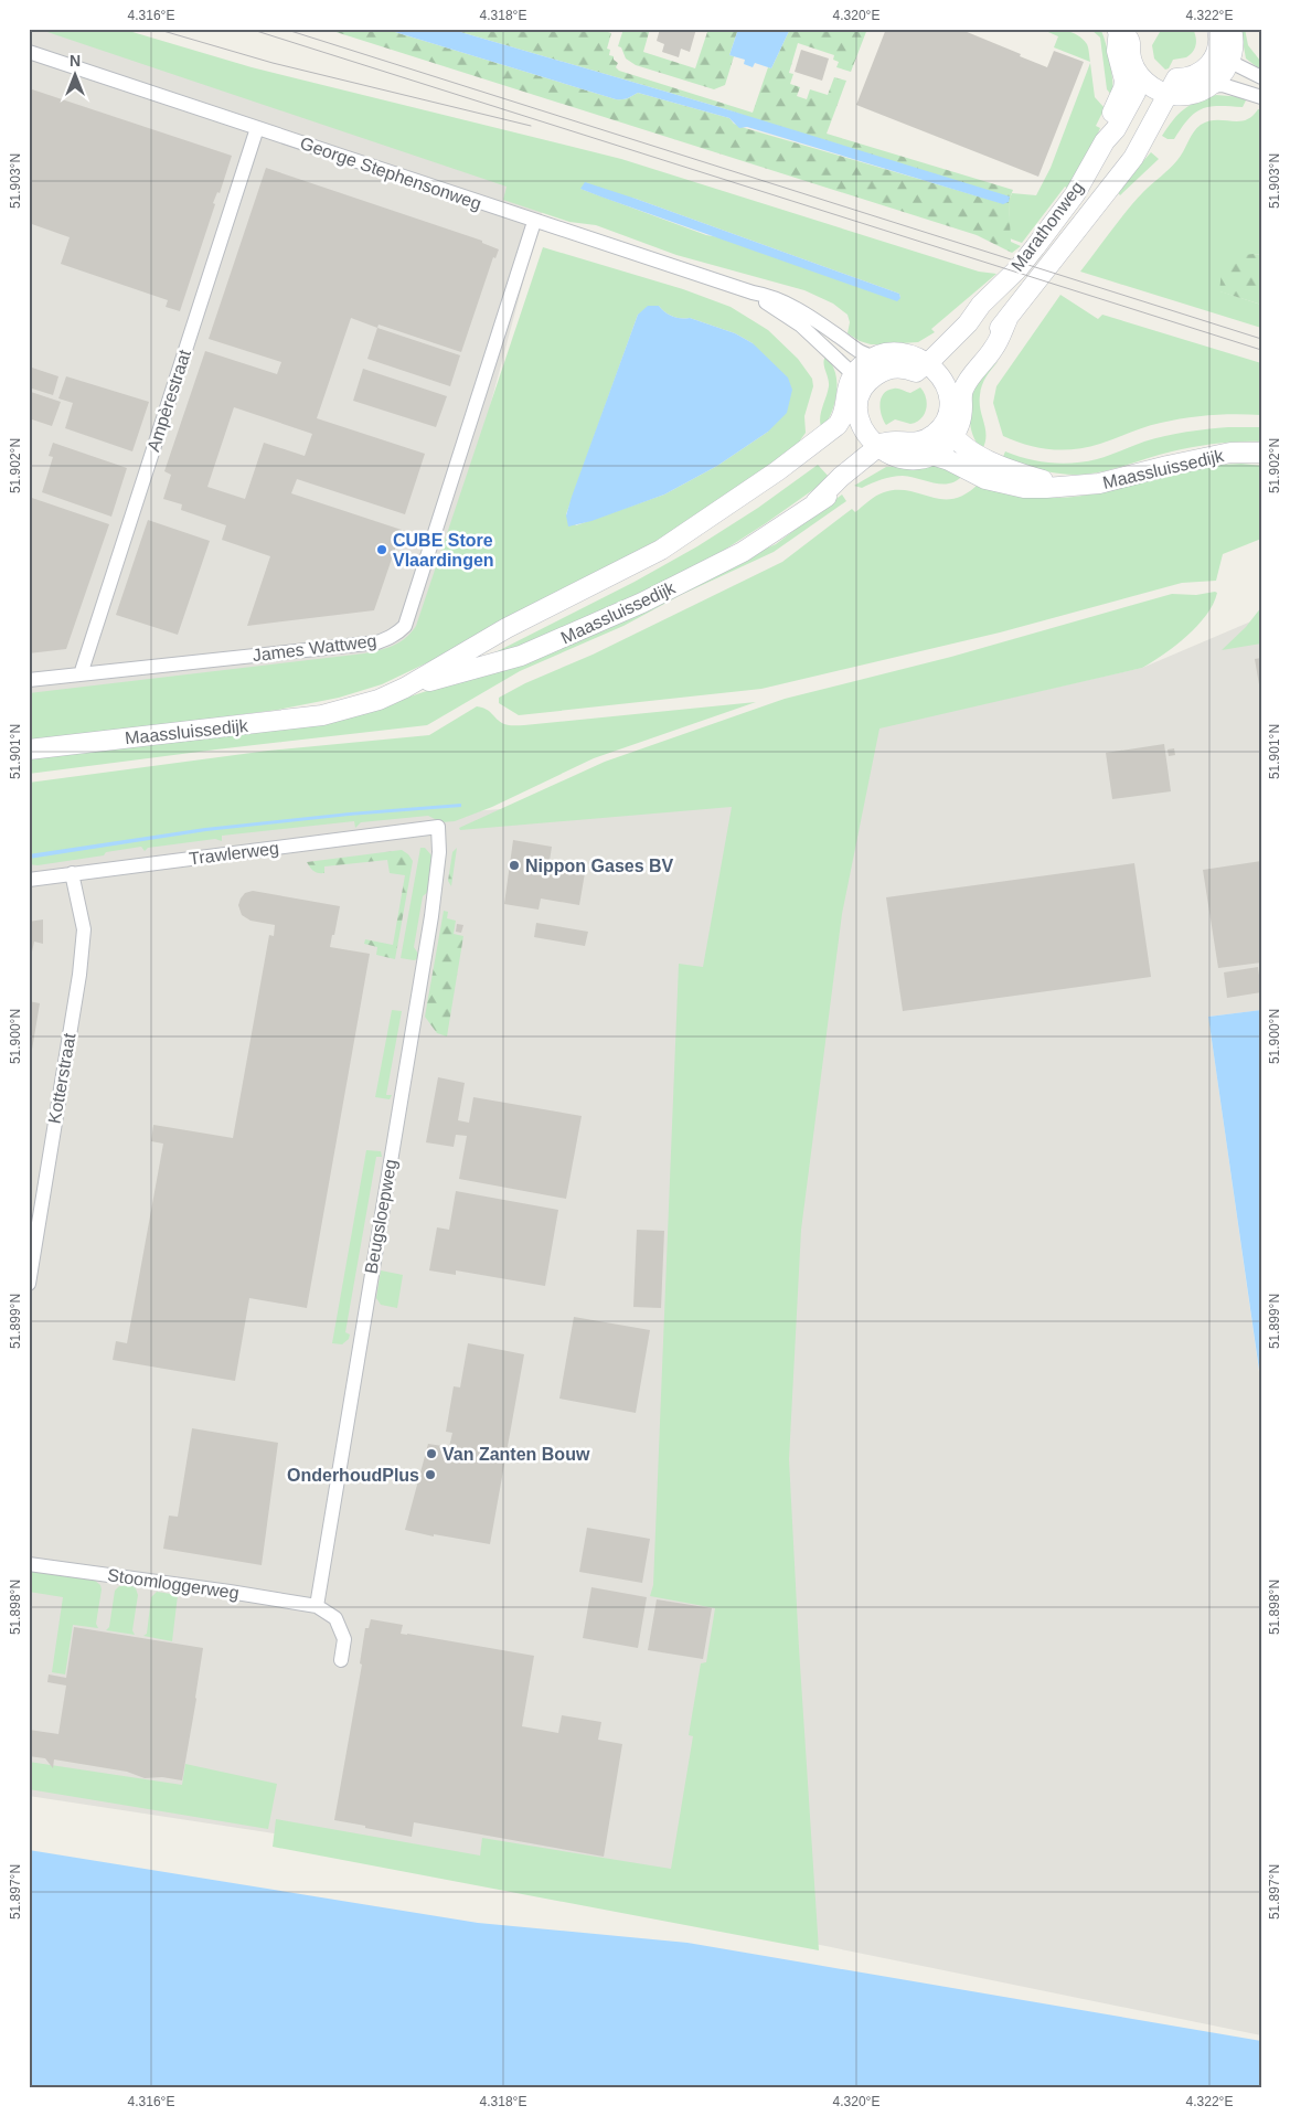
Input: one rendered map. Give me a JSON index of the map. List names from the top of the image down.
{
  "streets": {
    "main road": ["Marathonweg", "Maassluissedijk"],
    "street": [
      "George Stephensonweg",
      "Ampèrestraat",
      "James Wattweg",
      "Trawlerweg",
      "Kotterstraat",
      "Beugsloepweg",
      "Stoomloggerweg"
    ]
  },
  "crossings": [
    ["George Stephensonweg", "Ampèrestraat"],
    ["George Stephensonweg", "James Wattweg"],
    ["Ampèrestraat", "James Wattweg"],
    ["Trawlerweg", "Kotterstraat"],
    ["Trawlerweg", "Beugsloepweg"],
    ["Beugsloepweg", "Stoomloggerweg"]
  ],
  "places": [
    "CUBE Store Vlaardingen",
    "Nippon Gases BV",
    "Van Zanten Bouw",
    "OnderhoudPlus"
  ],
  "north": "top",
  "coordinates": [
    "4.316°E",
    "4.318°E",
    "4.320°E",
    "4.322°E",
    "51.903°N",
    "51.902°N",
    "51.901°N",
    "51.900°N",
    "51.899°N",
    "51.898°N",
    "51.897°N"
  ]
}
